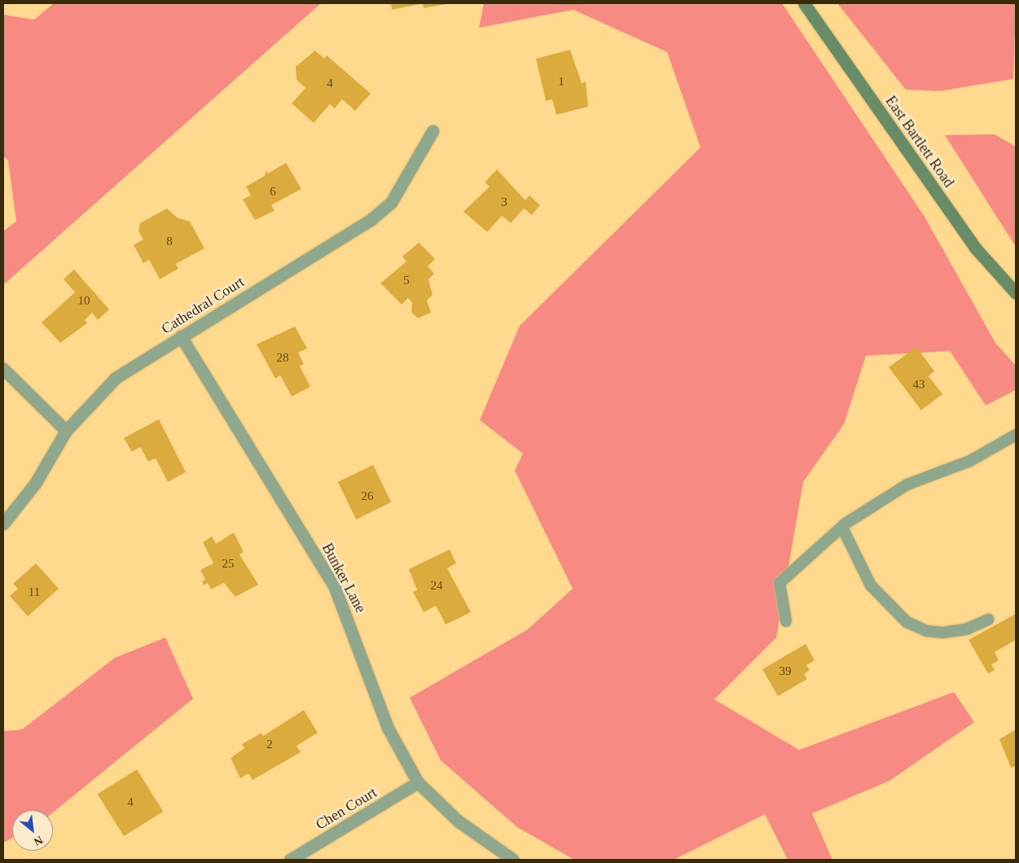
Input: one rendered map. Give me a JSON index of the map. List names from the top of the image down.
{
  "streets": {
    "street": [
      "East Bartlett Road",
      "Cathedral Court",
      "Bunker Lane",
      "Chen Court"
    ]
  },
  "crossings": [
    ["Cathedral Court", "Bunker Lane"],
    ["Bunker Lane", "Chen Court"]
  ],
  "house_numbers": [
    "1",
    "4",
    "6",
    "3",
    "8",
    "5",
    "10",
    "28",
    "43",
    "26",
    "25",
    "24",
    "11",
    "39",
    "2",
    "4"
  ],
  "north": "bottom right"
}
